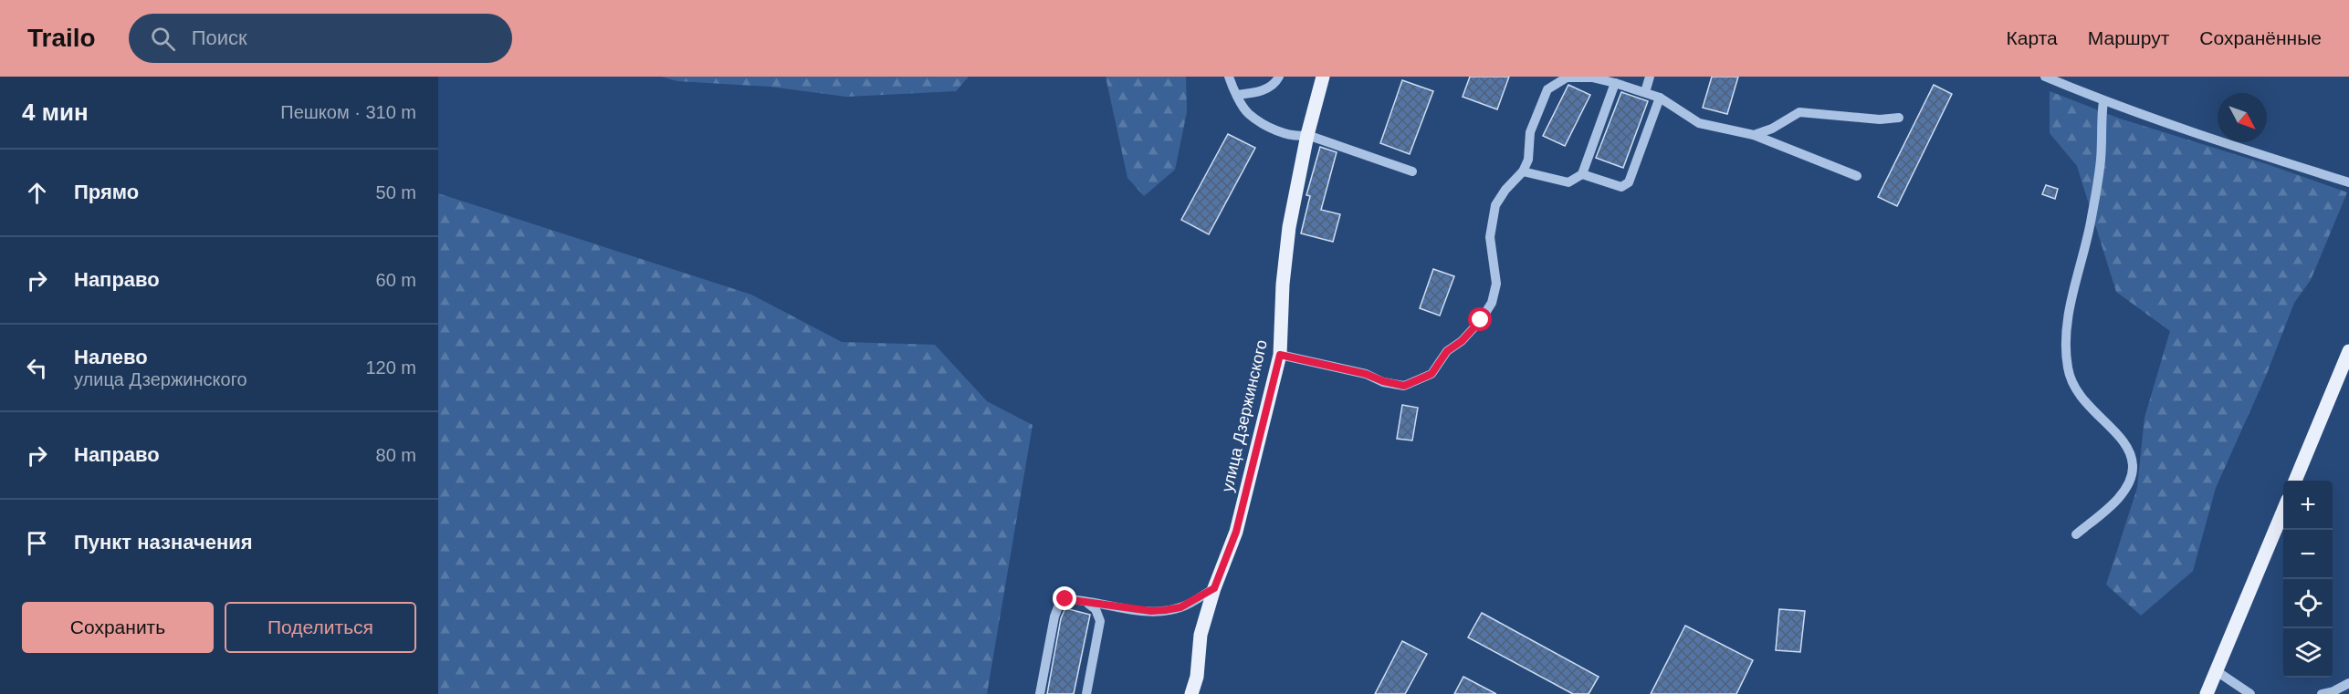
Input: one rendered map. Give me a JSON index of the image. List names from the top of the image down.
{
  "streets": {
    "main road": ["улица Дзержинского"]
  },
  "north": "bottom right",
  "page": {
    "header": "Trailo",
    "search": "Поиск",
    "nav": ["Карта", "Маршрут", "Сохранённые"],
    "heading": ["4 мин", "Пешком · 310 m"],
    "list": [
      ["Прямо", "50 m"],
      ["Направо", "60 m"],
      ["Налево", "улица Дзержинского", "120 m"],
      ["Направо", "80 m"],
      "Пункт назначения"
    ],
    "map_buttons": ["+", "−"],
    "buttons": ["Сохранить", "Поделиться"]
  }
}
